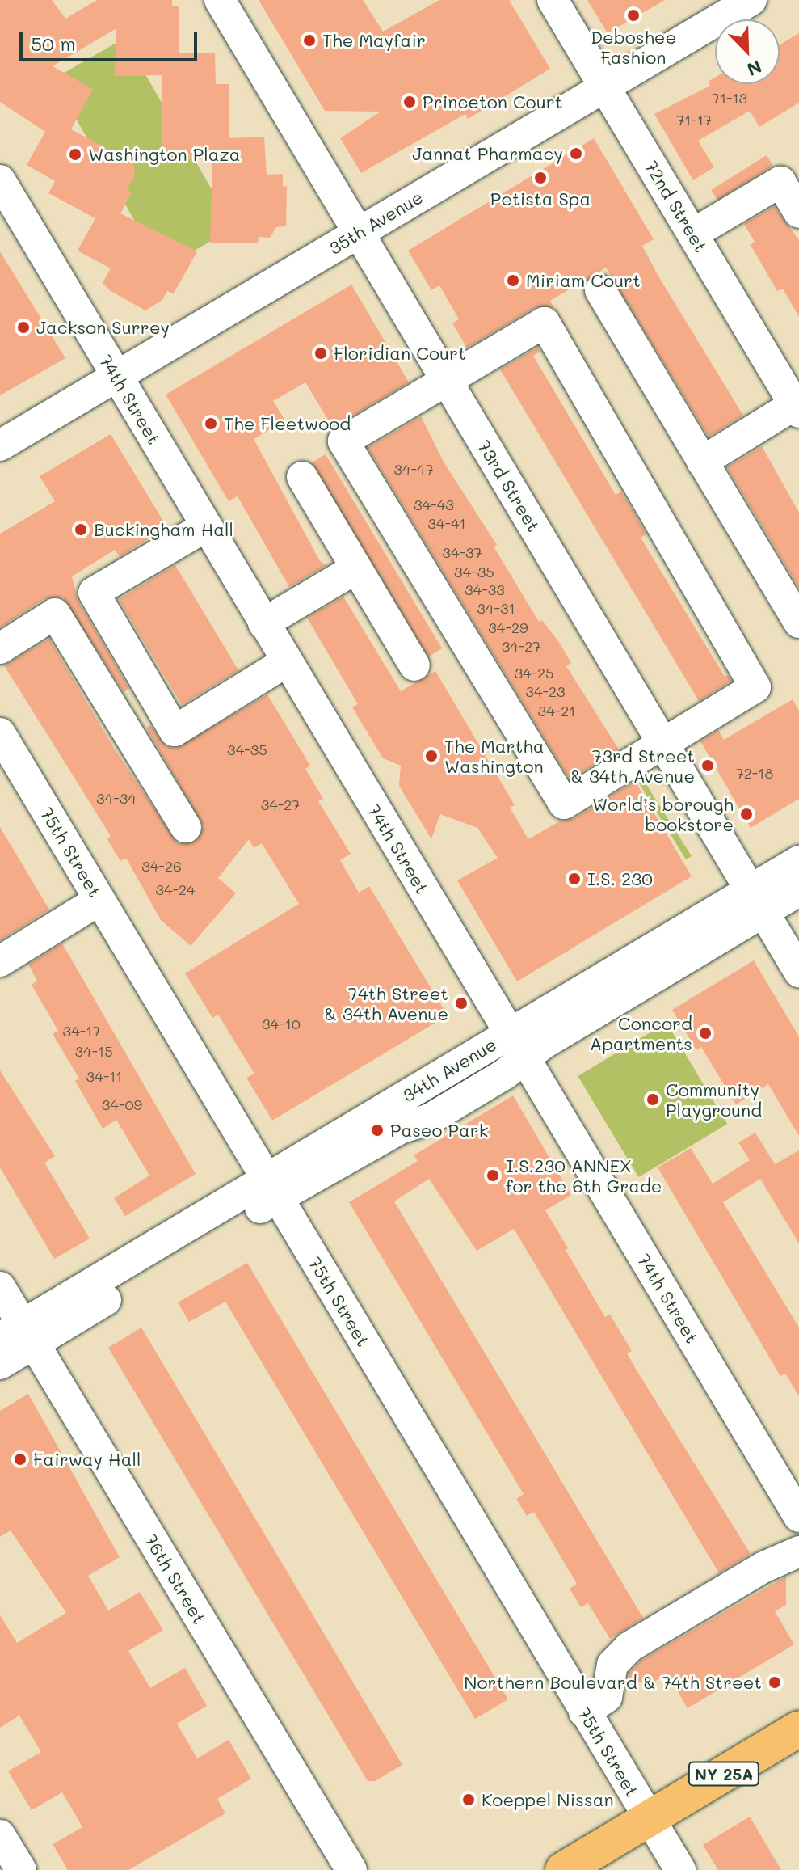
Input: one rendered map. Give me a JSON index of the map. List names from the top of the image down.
{
  "streets": {
    "main road": ["NY 25A"],
    "street": [
      "72nd Street",
      "35th Avenue",
      "74th Street",
      "73rd Street",
      "75th Street",
      "34th Avenue",
      "76th Street"
    ]
  },
  "crossings": [
    ["72nd Street", "35th Avenue"],
    ["35th Avenue", "74th Street"],
    ["35th Avenue", "73rd Street"],
    ["74th Street", "34th Avenue"],
    ["73rd Street", "34th Avenue"],
    ["75th Street", "34th Avenue"],
    ["75th Street", "NY 25A"],
    ["34th Avenue", "76th Street"]
  ],
  "places": [
    "Deboshee Fashion",
    "The Mayfair",
    "Princeton Court",
    "Jannat Pharmacy",
    "Washington Plaza",
    "Petista Spa",
    "Miriam Court",
    "Jackson Surrey",
    "Floridian Court",
    "The Fleetwood",
    "Buckingham Hall",
    "The Martha Washington",
    "73rd Street & 34th Avenue",
    "World’s borough bookstore",
    "I.S. 230",
    "74th Street & 34th Avenue",
    "Concord Apartments",
    "Community Playground",
    "Paseo Park",
    "I.S.230 ANNEX for the 6th Grade",
    "Fairway Hall",
    "Northern Boulevard & 74th Street",
    "Koeppel Nissan"
  ],
  "house_numbers": [
    "71-13",
    "71-17",
    "34-47",
    "34-43",
    "34-41",
    "34-37",
    "34-35",
    "34-33",
    "34-31",
    "34-29",
    "34-27",
    "34-25",
    "34-23",
    "34-21",
    "34-35",
    "72-18",
    "34-34",
    "34-27",
    "34-26",
    "34-24",
    "34-10",
    "34-17",
    "34-15",
    "34-11",
    "34-09"
  ],
  "scale_bar": "50 m",
  "north": "bottom right"
}
